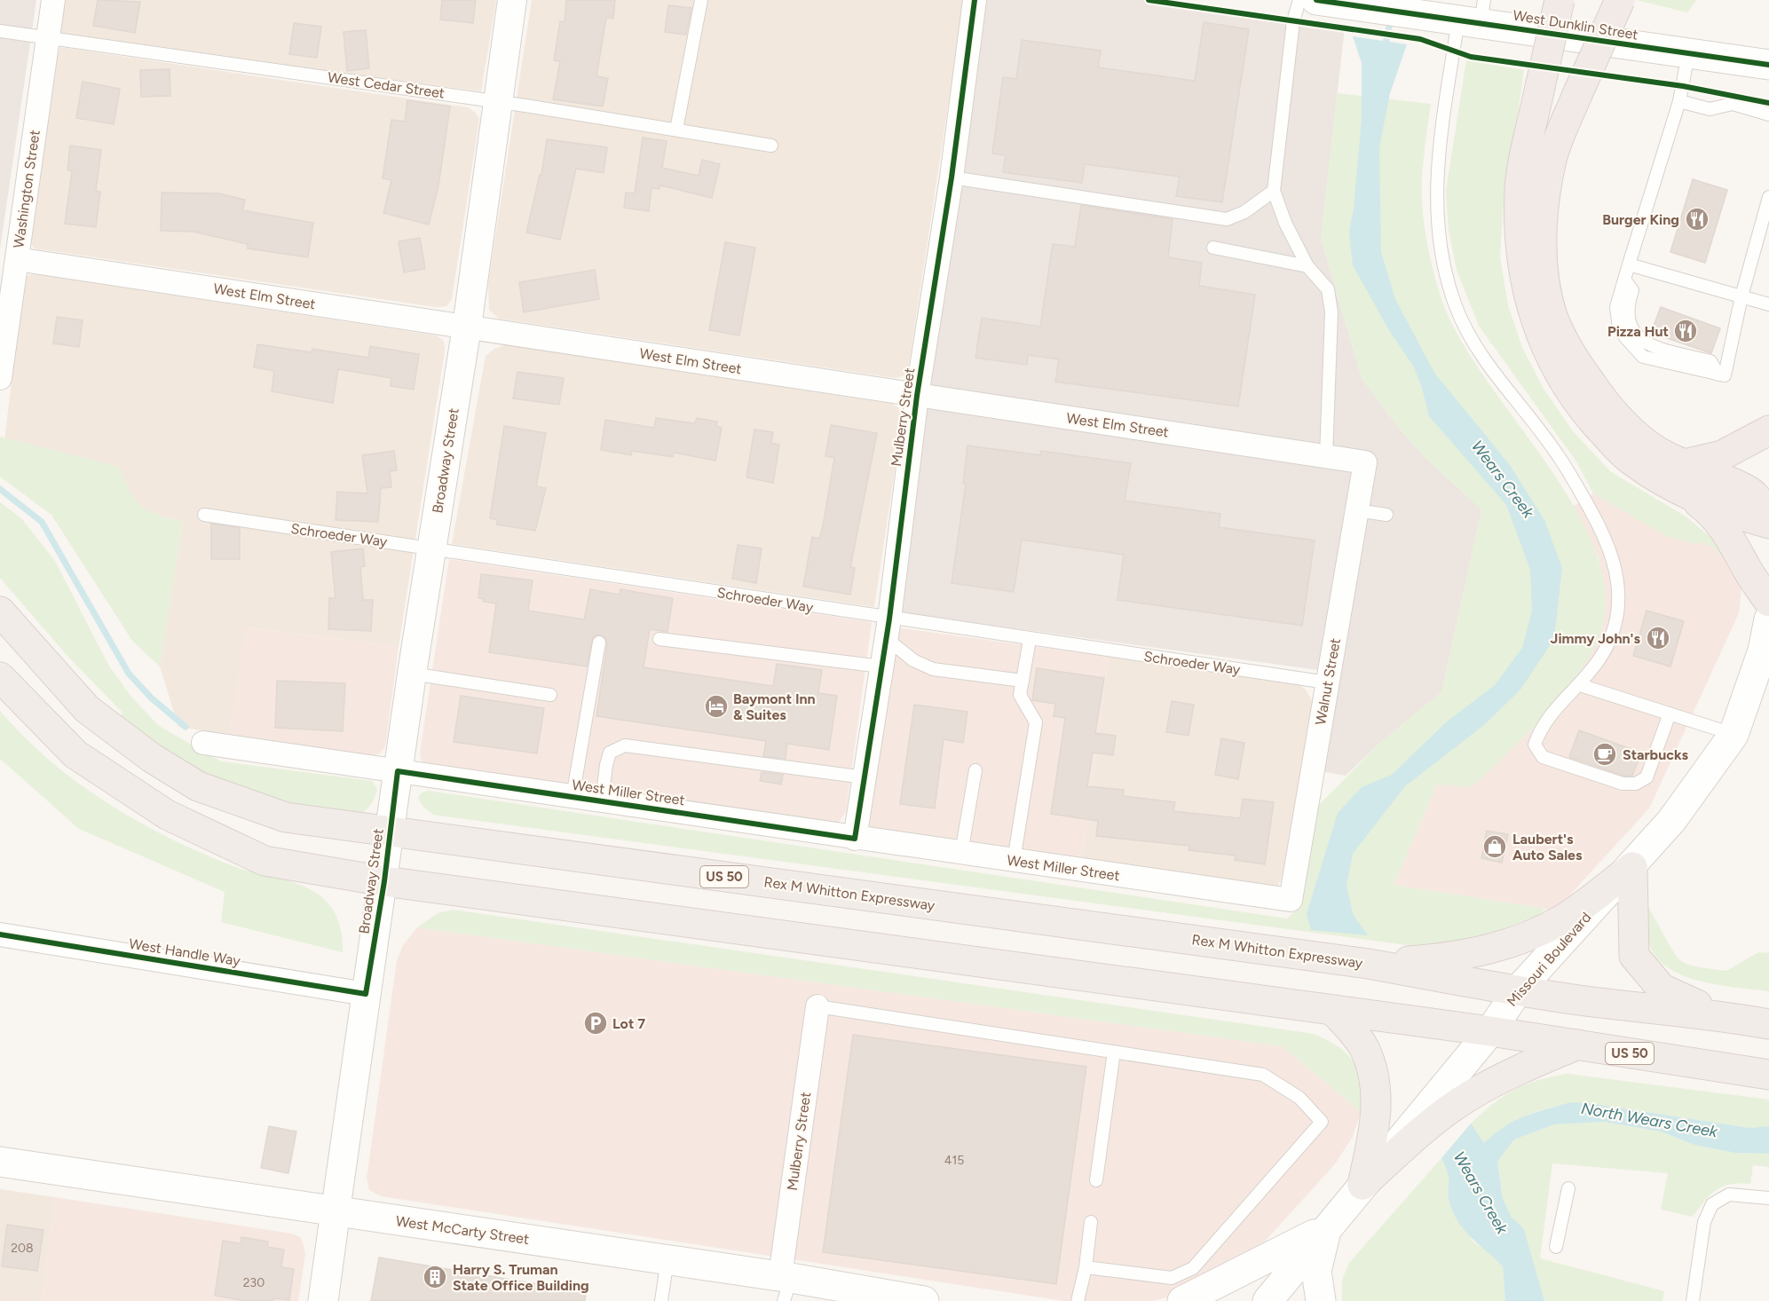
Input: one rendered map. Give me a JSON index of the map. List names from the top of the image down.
{
  "streets": {
    "highway": ["US 50", "Rex M Whitton Expressway"],
    "main road": [
      "West Dunklin Street",
      "Broadway Street",
      "Missouri Boulevard",
      "West McCarty Street"
    ],
    "street": [
      "Washington Street",
      "West Elm Street",
      "Mulberry Street",
      "Walnut Street",
      "West Miller Street",
      "West Handle Way"
    ],
    "lane": ["West Cedar Street", "Schroeder Way"]
  },
  "crossings": [
    ["West Cedar Street", "Washington Street"],
    ["West Cedar Street", "Broadway Street"],
    ["Washington Street", "West Elm Street"],
    ["West Elm Street", "Mulberry Street"],
    ["West Elm Street", "Broadway Street"],
    ["West Elm Street", "Walnut Street"],
    ["Mulberry Street", "Schroeder Way"],
    ["Mulberry Street", "West Miller Street"],
    ["Mulberry Street", "West McCarty Street"],
    ["Broadway Street", "Schroeder Way"],
    ["Broadway Street", "West Miller Street"],
    ["Broadway Street", "US 50"],
    ["Broadway Street", "Rex M Whitton Expressway"],
    ["Broadway Street", "West Handle Way"],
    ["Broadway Street", "West McCarty Street"],
    ["Schroeder Way", "Walnut Street"],
    ["Walnut Street", "West Miller Street"],
    ["US 50", "Missouri Boulevard"],
    ["Rex M Whitton Expressway", "Missouri Boulevard"]
  ],
  "water": ["Wears Creek", "North Wears Creek"],
  "places": {
    "restaurant": ["Burger King", "Pizza Hut", "Jimmy John's"],
    "hotel": ["Baymont Inn & Suites"],
    "cafe": ["Starbucks"],
    "shop": ["Laubert's Auto Sales"],
    "parking": ["Lot 7"],
    "building": ["Harry S. Truman State Office Building"]
  },
  "house_numbers": ["415", "208", "230"]
}
